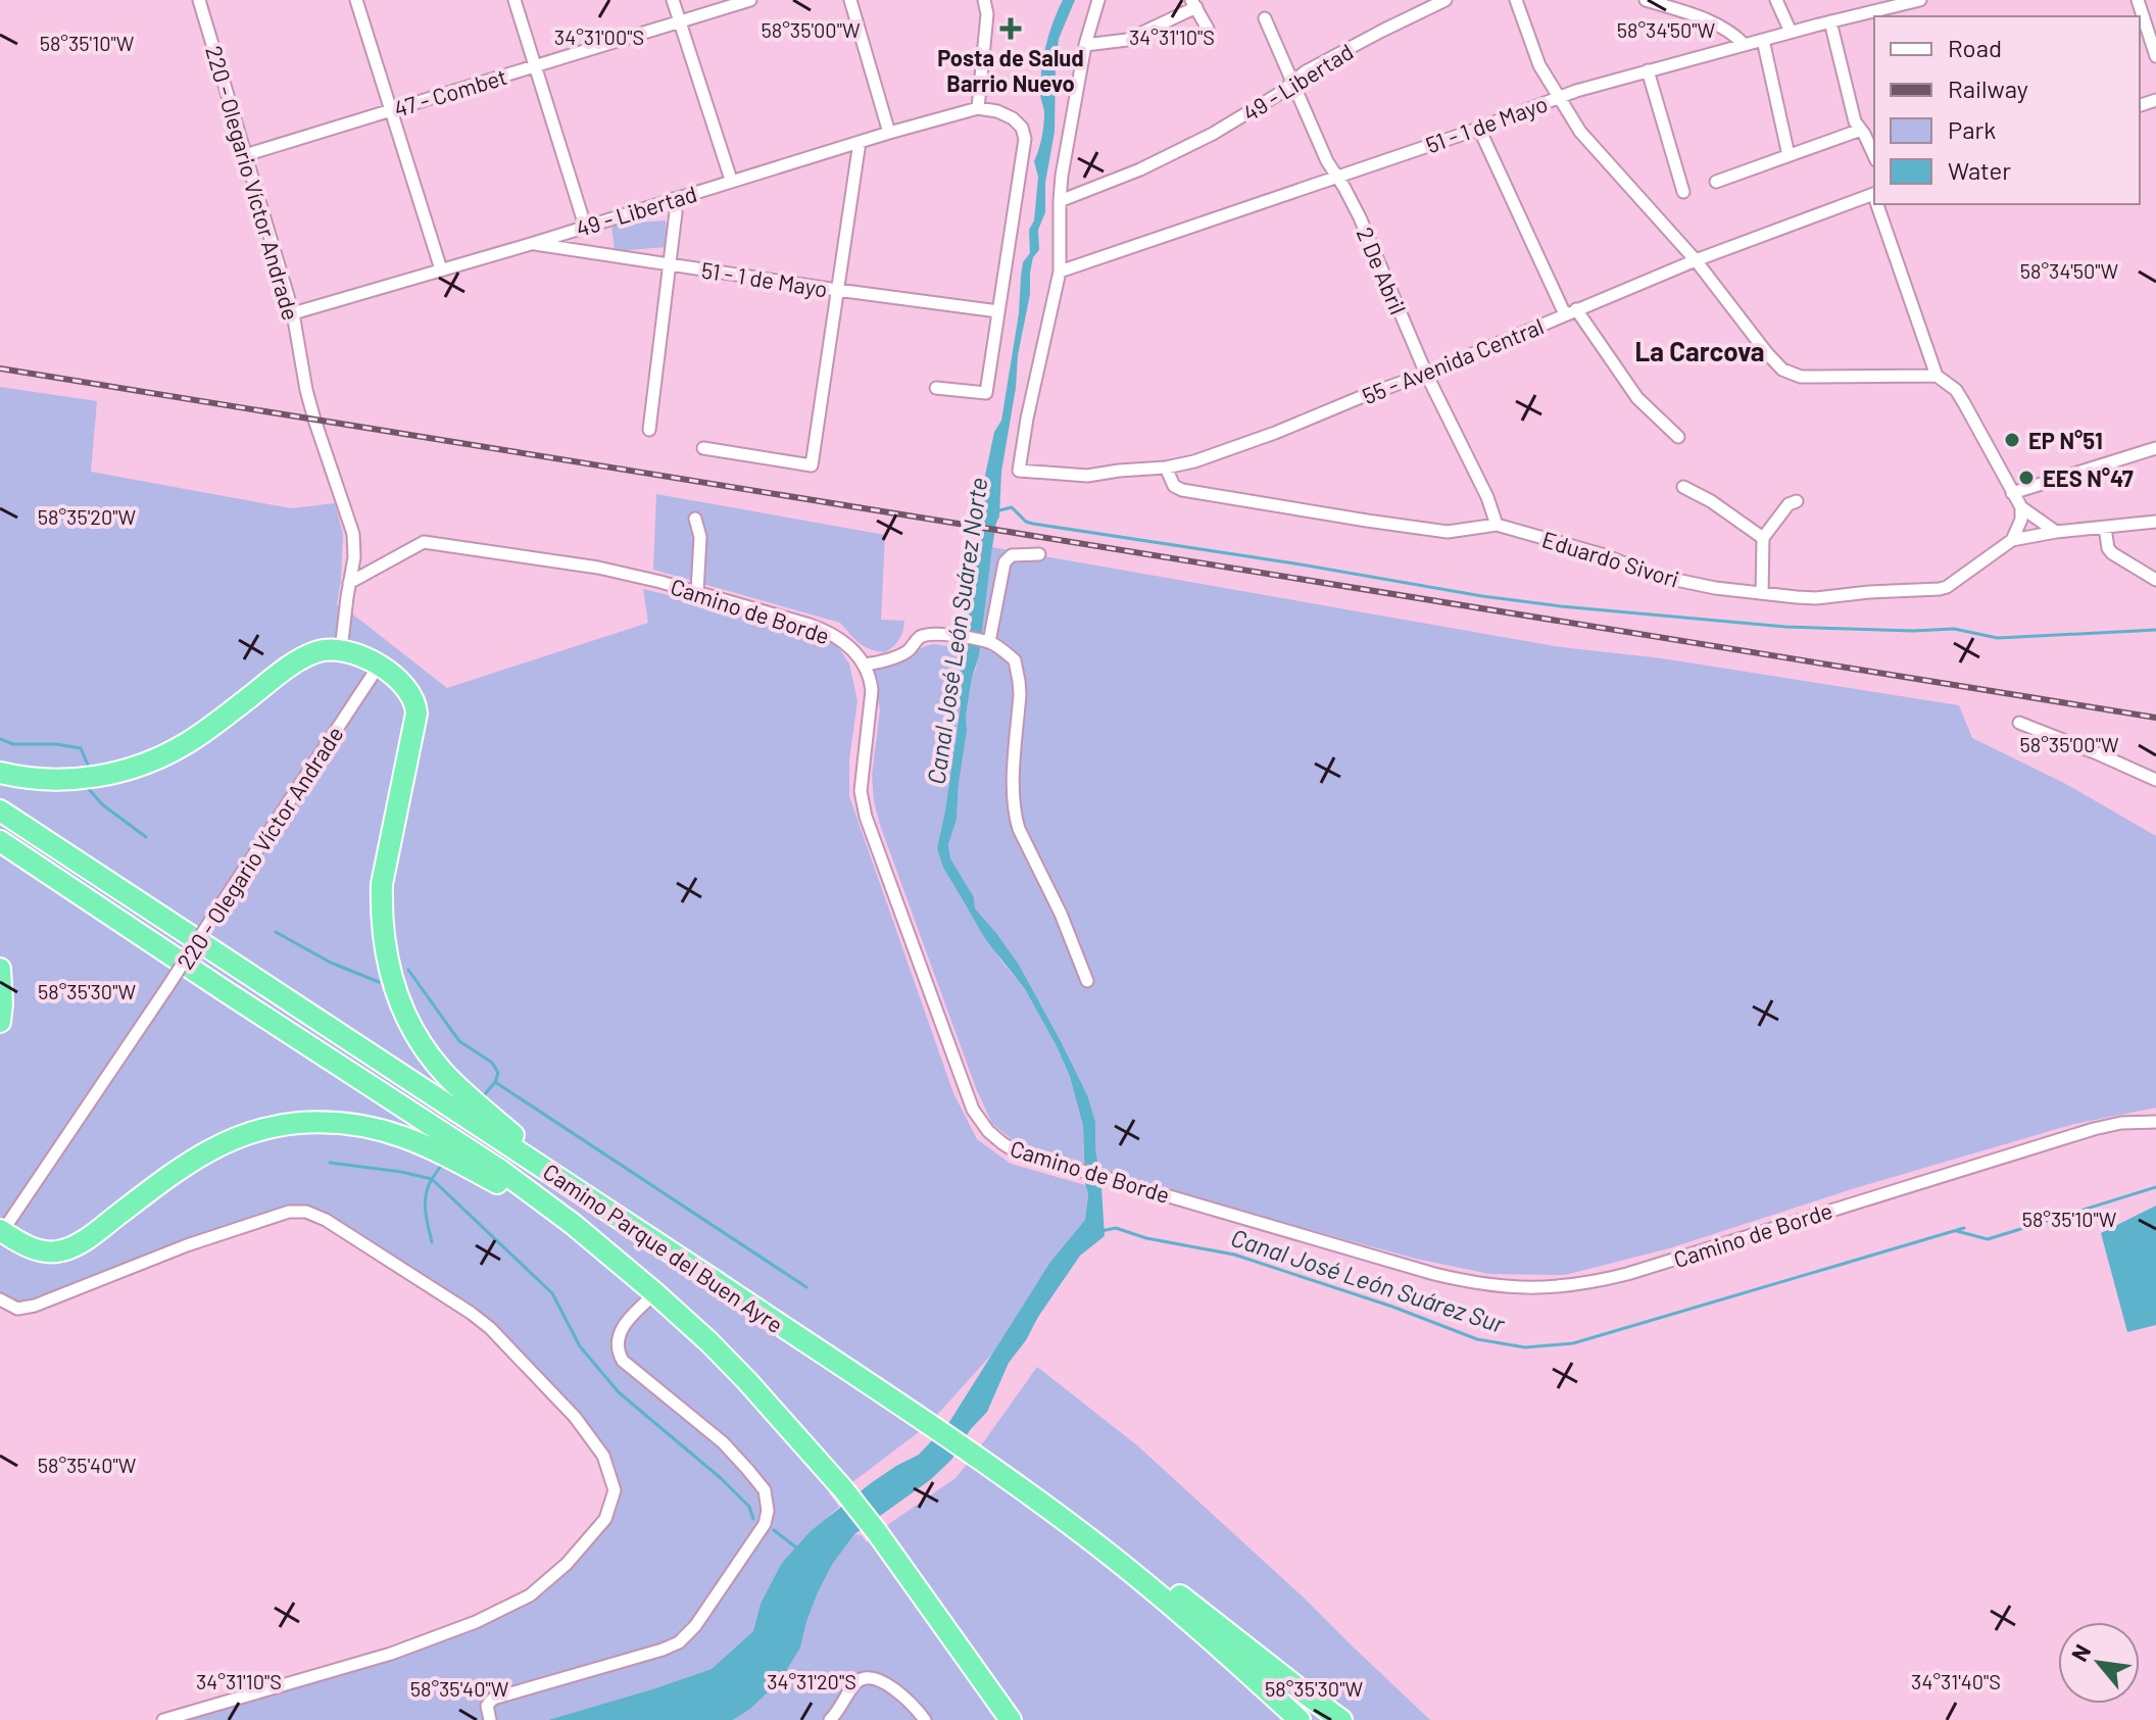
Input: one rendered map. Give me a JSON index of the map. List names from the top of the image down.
{
  "streets": {
    "highway": ["Camino Parque del Buen Ayre"],
    "street": [
      "49 - Libertad",
      "47 - Combet",
      "51 - 1 de Mayo",
      "220 - Olegario Víctor Andrade",
      "2 De Abril",
      "55 - Avenida Central",
      "Eduardo Sivori",
      "Camino de Borde"
    ]
  },
  "crossings": [
    ["49 - Libertad", "51 - 1 de Mayo"],
    ["49 - Libertad", "220 - Olegario Víctor Andrade"],
    ["49 - Libertad", "2 De Abril"],
    ["47 - Combet", "220 - Olegario Víctor Andrade"],
    ["51 - 1 de Mayo", "2 De Abril"],
    ["51 - 1 de Mayo", "55 - Avenida Central"],
    ["220 - Olegario Víctor Andrade", "Camino de Borde"],
    ["2 De Abril", "55 - Avenida Central"],
    ["2 De Abril", "Eduardo Sivori"],
    ["55 - Avenida Central", "Eduardo Sivori"]
  ],
  "districts": ["La Carcova"],
  "water": ["Canal José León Suárez Norte", "Canal José León Suárez Sur"],
  "places": {
    "health": ["Posta de Salud Barrio Nuevo"],
    "other": ["EP N°51", "EES N°47"]
  },
  "legend": [
    "Road",
    "Railway",
    "Park",
    "Water"
  ],
  "north": "top left",
  "coordinates": [
    "58°34'50\"W",
    "58°35'00\"W",
    "34°31'00\"S",
    "34°31'10\"S",
    "58°35'10\"W",
    "58°35'20\"W",
    "58°35'30\"W",
    "58°35'40\"W",
    "34°31'20\"S",
    "34°31'40\"S"
  ]
}
